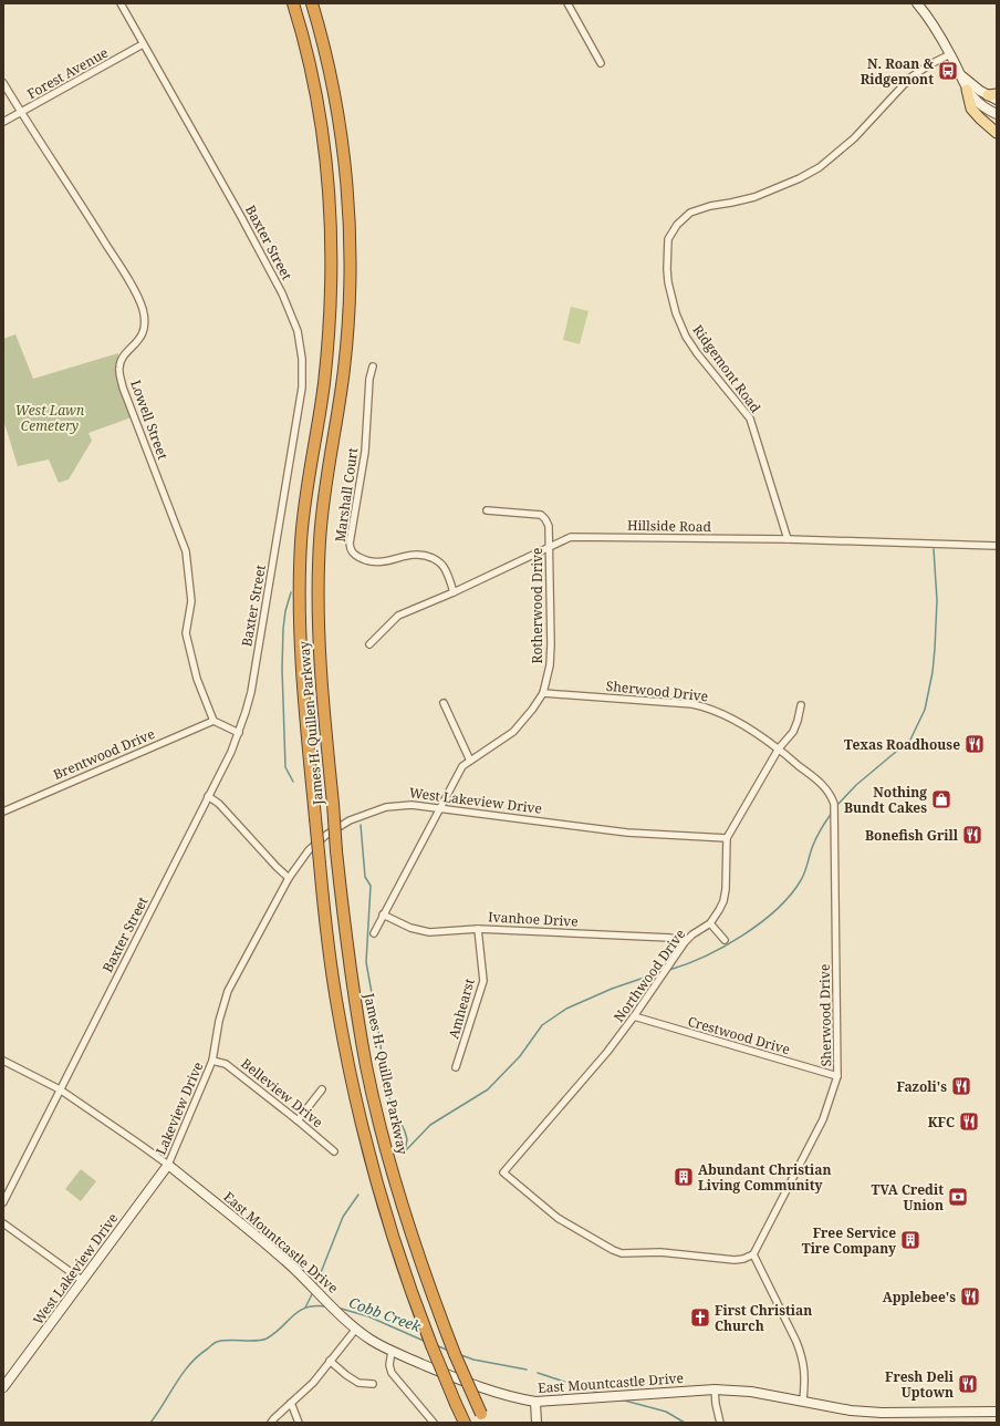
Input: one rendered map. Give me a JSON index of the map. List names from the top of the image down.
{
  "streets": {
    "highway": ["James H. Quillen Parkway"],
    "street": [
      "Forest Avenue",
      "Baxter Street",
      "Ridgemont Road",
      "Lowell Street",
      "Marshall Court",
      "Hillside Road",
      "Rotherwood Drive",
      "Sherwood Drive",
      "Brentwood Drive",
      "West Lakeview Drive",
      "Ivanhoe Drive",
      "Northwood Drive",
      "Amhearst",
      "Crestwood Drive",
      "Belleview Drive",
      "Lakeview Drive",
      "East Mountcastle Drive"
    ]
  },
  "crossings": [
    ["Forest Avenue", "Baxter Street"],
    ["Forest Avenue", "Lowell Street"],
    ["Baxter Street", "East Mountcastle Drive"],
    ["Ridgemont Road", "Hillside Road"],
    ["Lowell Street", "Brentwood Drive"],
    ["Marshall Court", "Hillside Road"],
    ["Hillside Road", "Rotherwood Drive"],
    ["Rotherwood Drive", "Sherwood Drive"],
    ["Rotherwood Drive", "West Lakeview Drive"],
    ["Rotherwood Drive", "Ivanhoe Drive"],
    ["Sherwood Drive", "Northwood Drive"],
    ["Sherwood Drive", "Crestwood Drive"],
    ["West Lakeview Drive", "Northwood Drive"],
    ["West Lakeview Drive", "Belleview Drive"],
    ["West Lakeview Drive", "Lakeview Drive"],
    ["West Lakeview Drive", "East Mountcastle Drive"],
    ["Ivanhoe Drive", "Northwood Drive"],
    ["Ivanhoe Drive", "Amhearst"],
    ["Northwood Drive", "Crestwood Drive"],
    ["Belleview Drive", "Lakeview Drive"],
    ["Lakeview Drive", "East Mountcastle Drive"]
  ],
  "water": ["Cobb Creek"],
  "parks": ["West Lawn Cemetery"],
  "places": {
    "bus stop": ["N. Roan & Ridgemont"],
    "restaurant": [
      "Texas Roadhouse",
      "Bonefish Grill",
      "Fazoli's",
      "KFC",
      "Applebee's",
      "Fresh Deli Uptown"
    ],
    "shop": ["Nothing Bundt Cakes"],
    "building": ["Abundant Christian Living Community", "Free Service Tire Company"],
    "bank": ["TVA Credit Union"],
    "church": ["First Christian Church"]
  }
}
